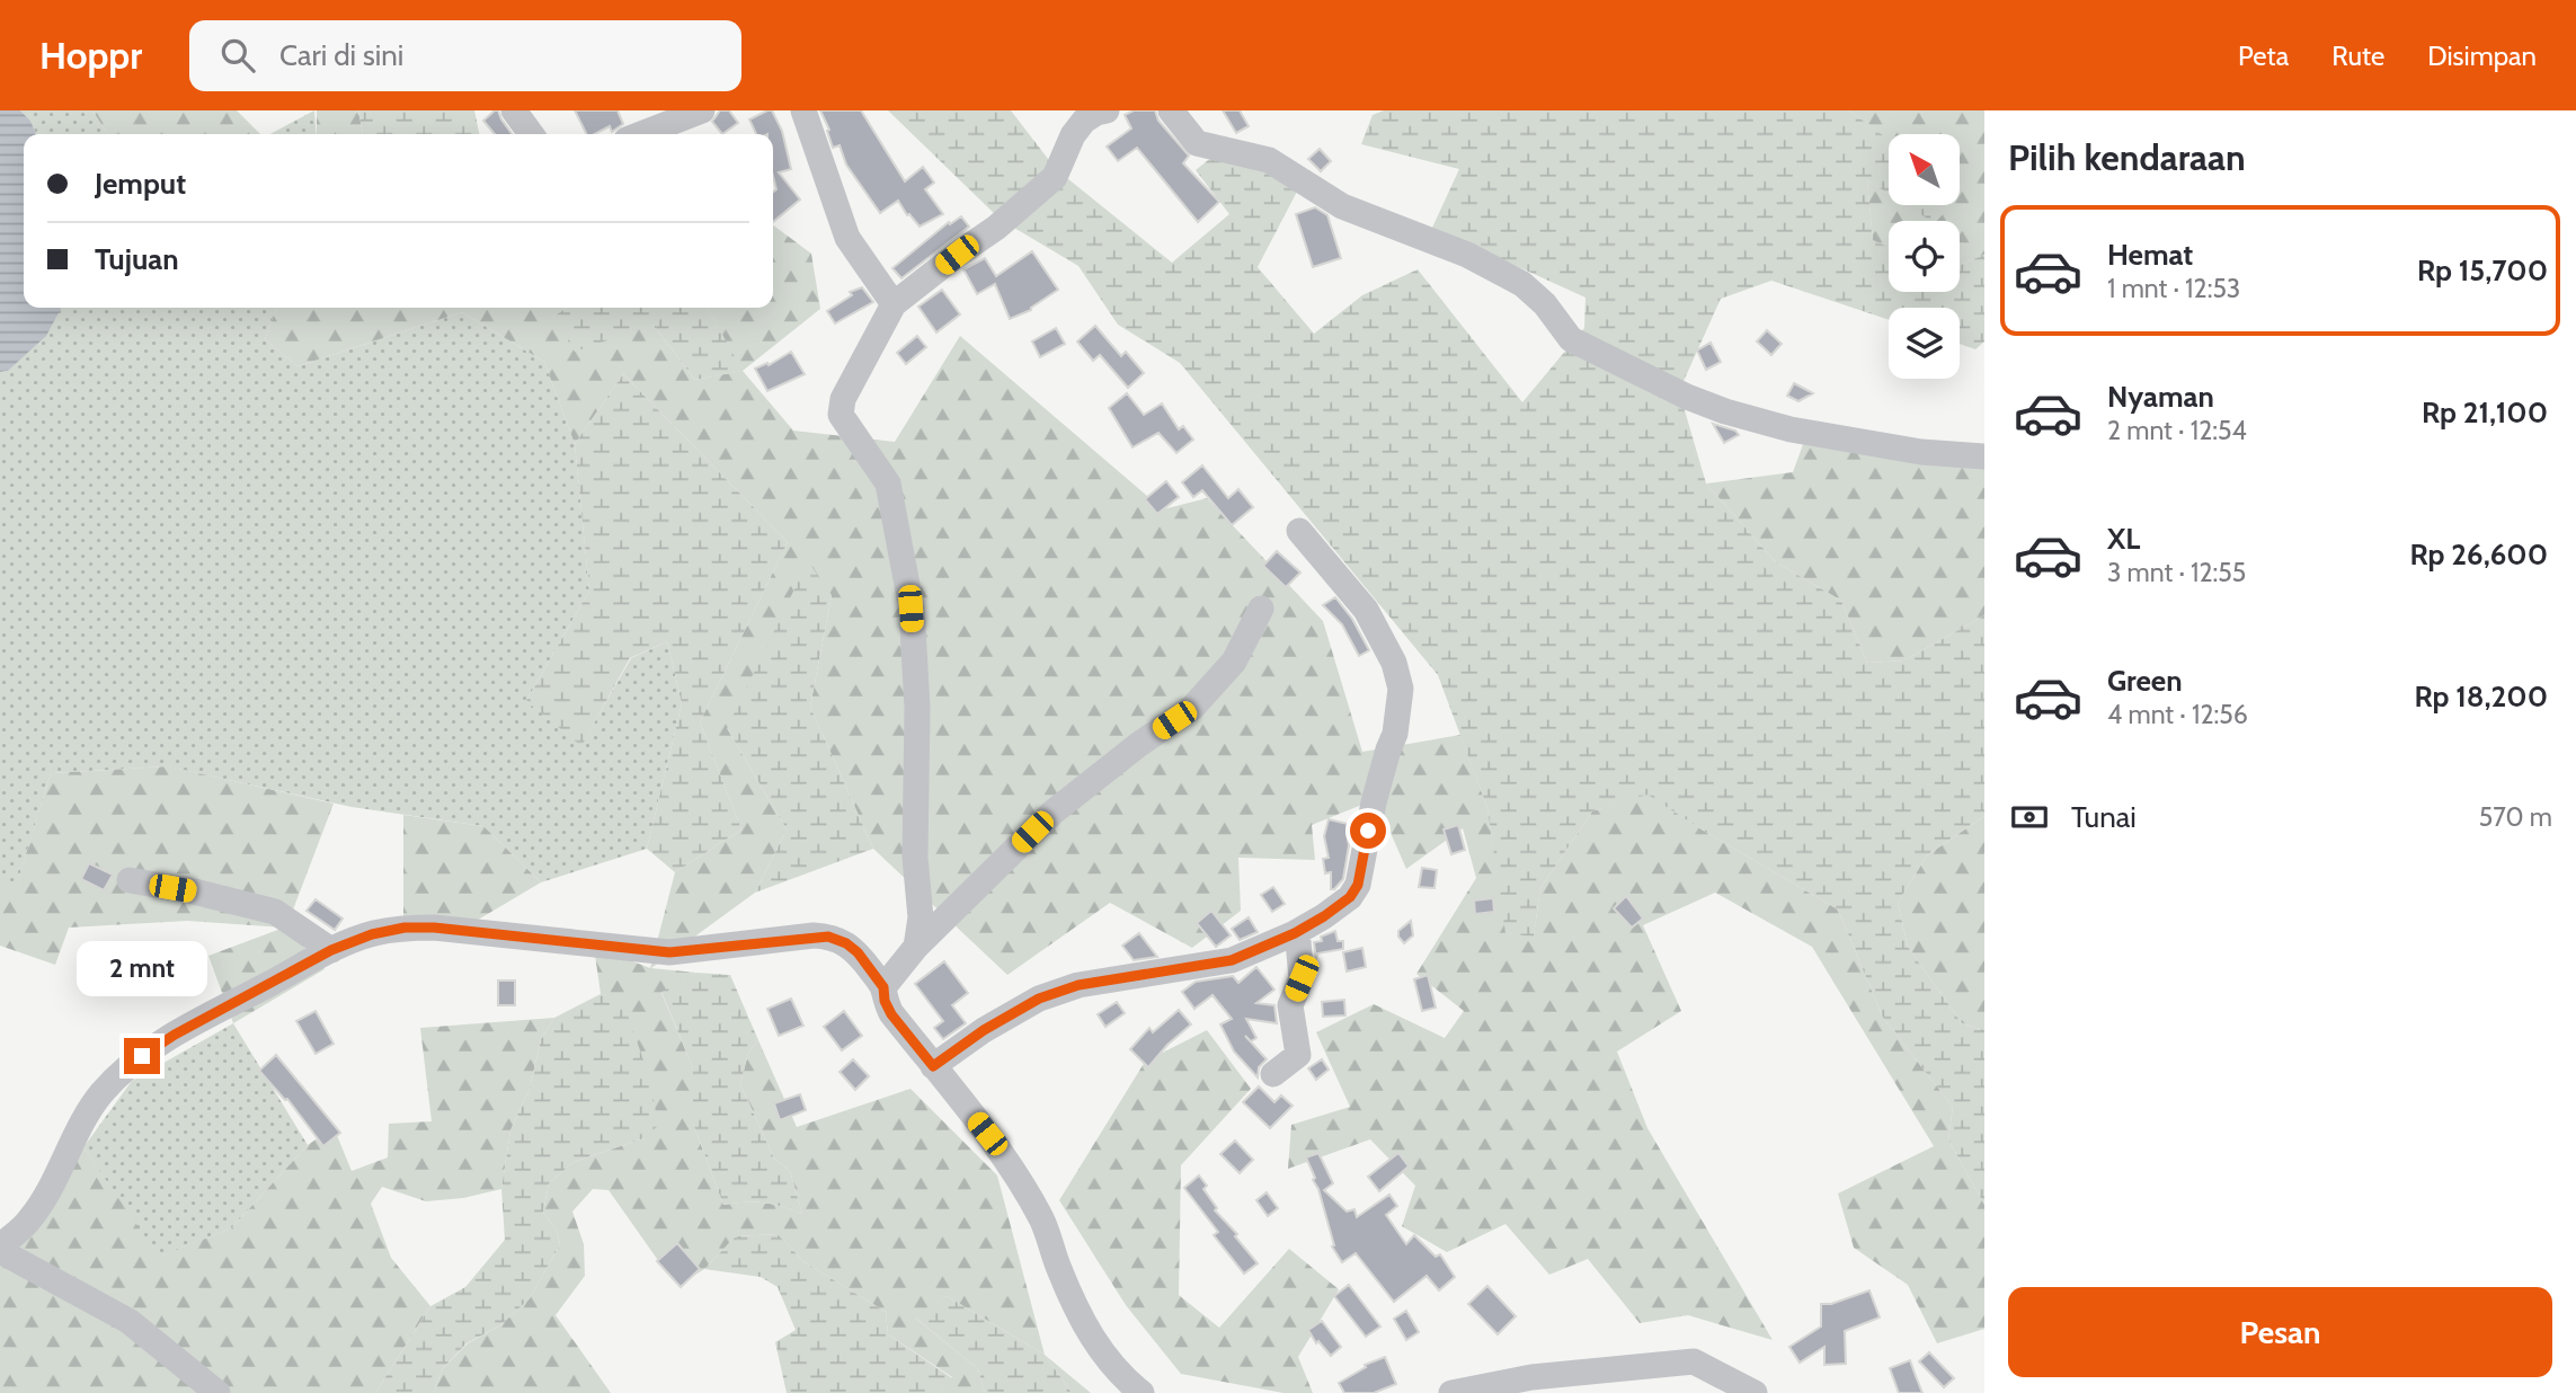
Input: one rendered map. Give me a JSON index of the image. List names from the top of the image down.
{
  "north": "top left",
  "page": {
    "header": "Hoppr",
    "search": "Cari di sini",
    "nav": ["Peta", "Rute", "Disimpan"],
    "heading": "Pilih kendaraan",
    "banner": ["Jemput", "Tujuan"],
    "list": [
      {
        "name": "Hemat",
        "note": "1 mnt · 12:53",
        "value": "Rp 15,700"
      },
      {
        "name": "Nyaman",
        "note": "2 mnt · 12:54",
        "value": "Rp 21,100"
      },
      {
        "name": "XL",
        "note": "3 mnt · 12:55",
        "value": "Rp 26,600"
      },
      {
        "name": "Green",
        "note": "4 mnt · 12:56",
        "value": "Rp 18,200"
      }
    ],
    "pay": ["Tunai", "570 m"],
    "bubble": "2 mnt",
    "buttons": "Pesan"
  }
}
